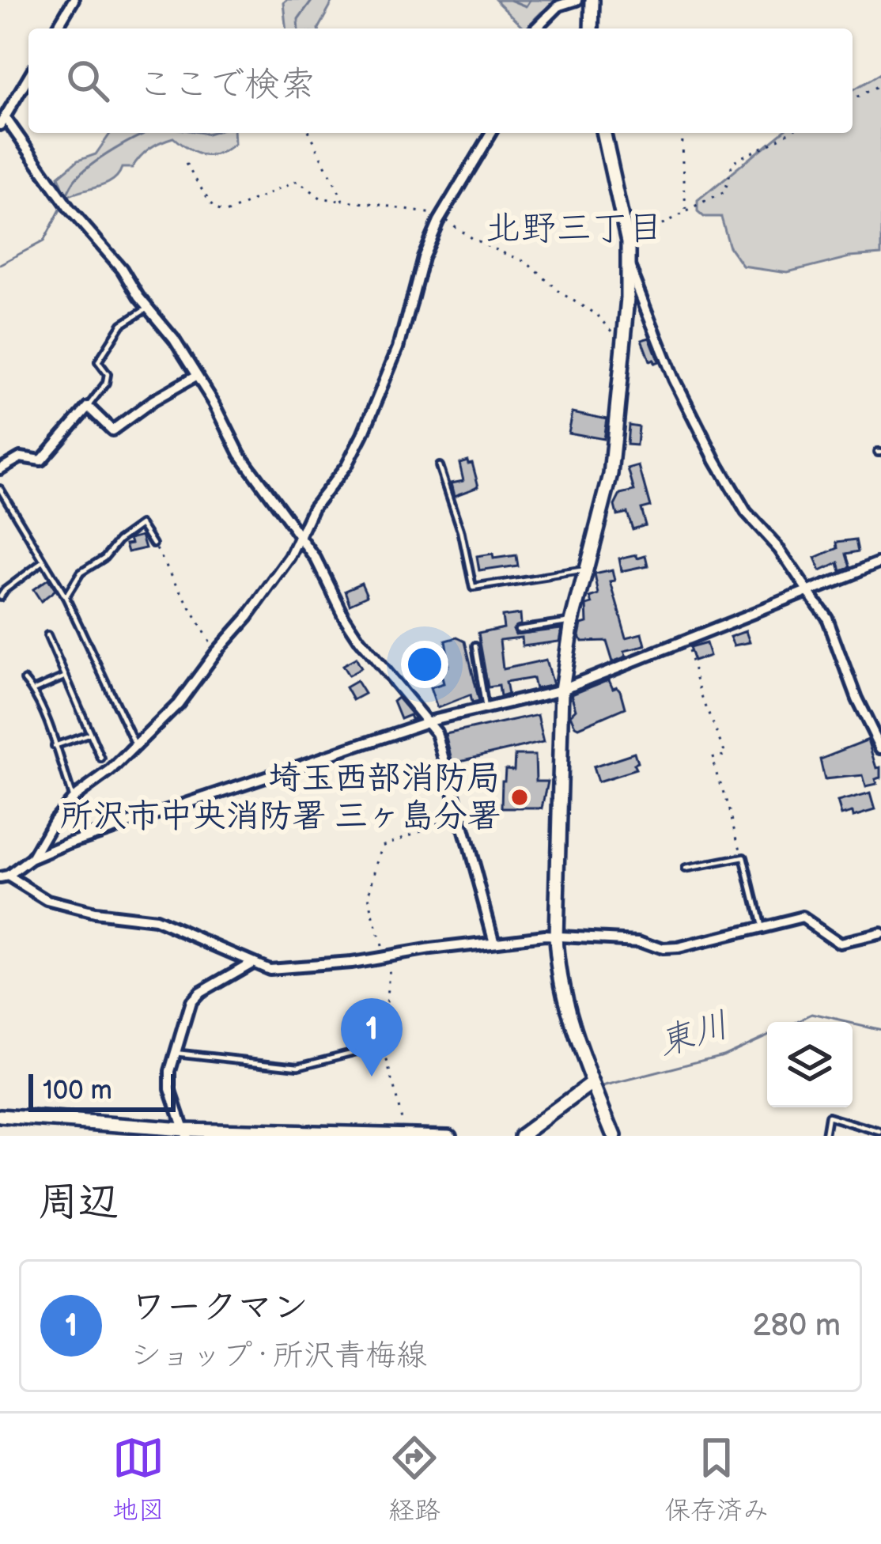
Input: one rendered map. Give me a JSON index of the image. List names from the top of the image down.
{
  "districts": ["北野三丁目"],
  "water": ["東川"],
  "places": ["埼玉西部消防局 所沢市中央消防署 三ヶ島分署"],
  "scale_bar": "100 m",
  "page": {
    "search": "ここで検索",
    "pins": "1",
    "scale": "100 m",
    "heading": "周辺",
    "list": [
      {
        "mark": "1",
        "name": "ワークマン",
        "note": "ショップ · 所沢青梅線",
        "value": "280 m"
      }
    ],
    "nav": ["地図", "経路", "保存済み"]
  }
}
